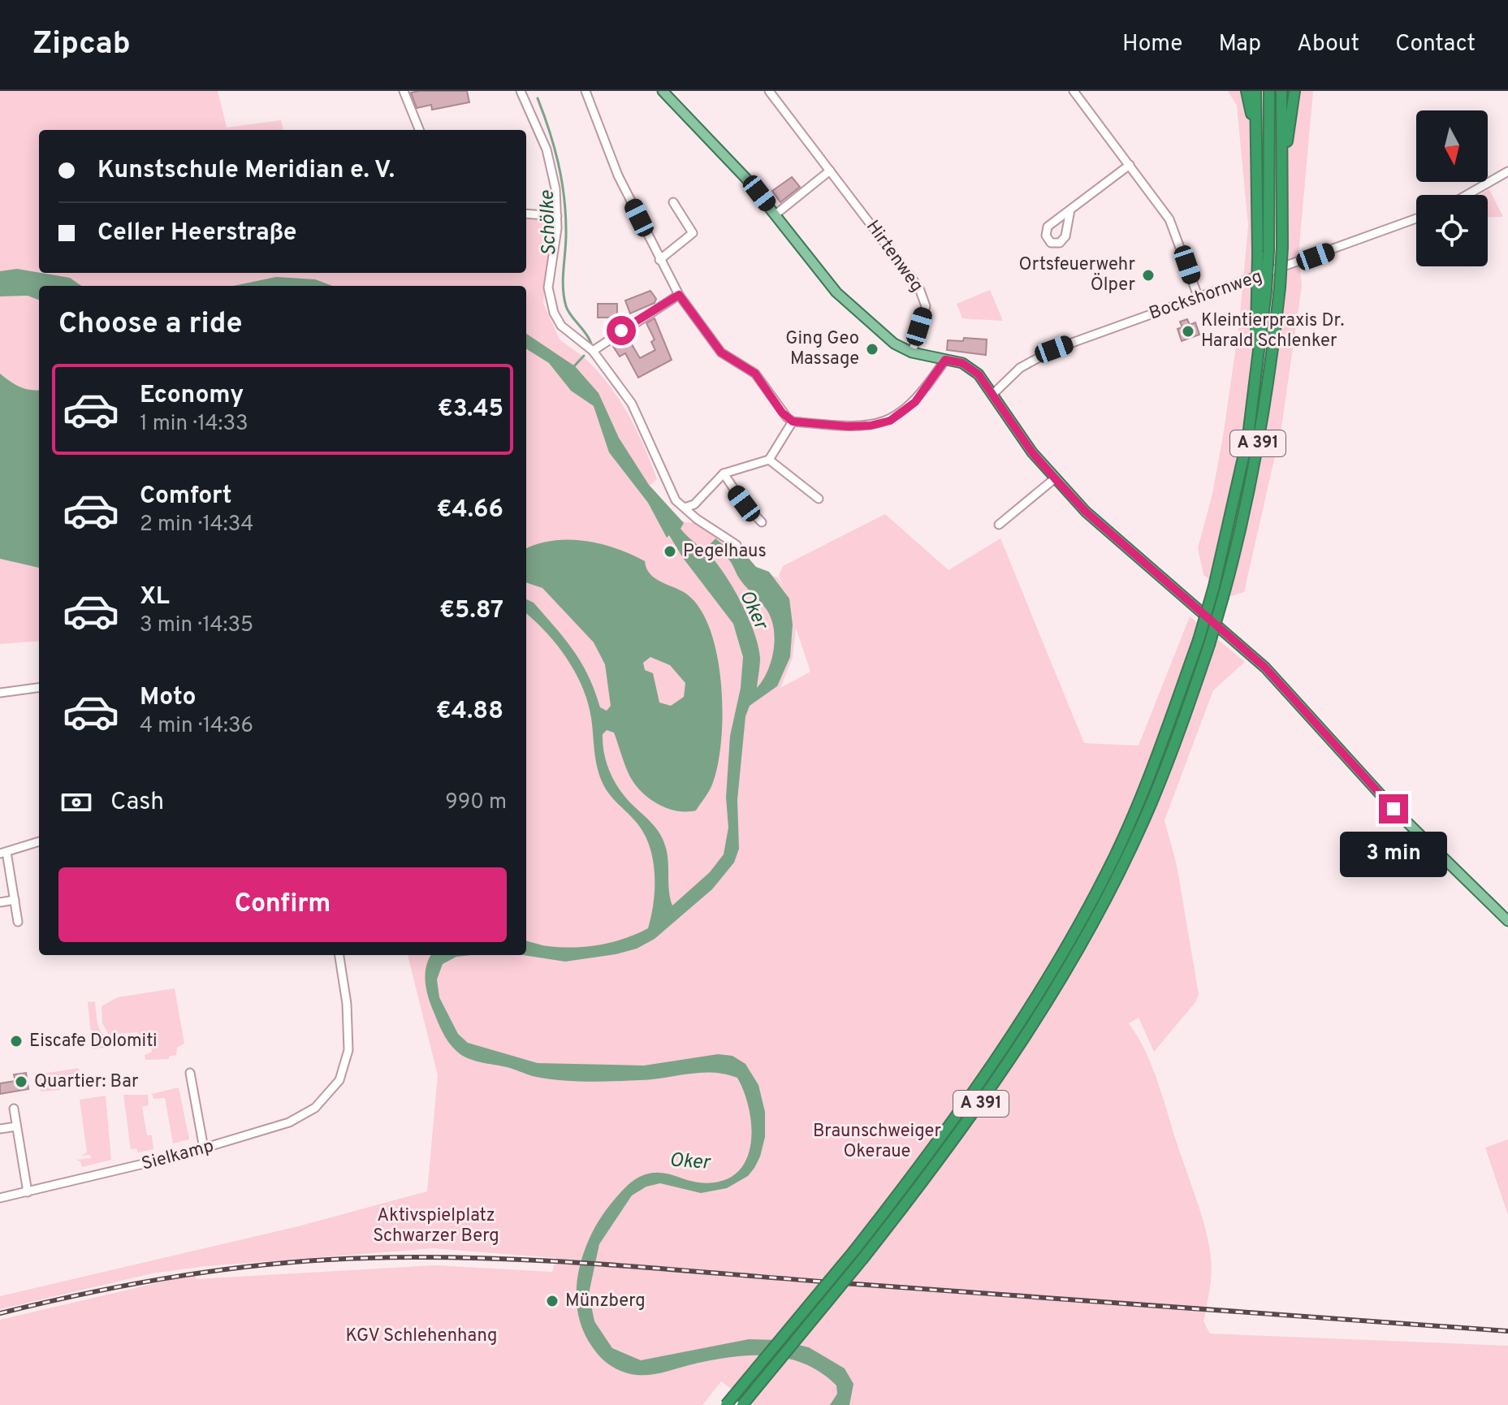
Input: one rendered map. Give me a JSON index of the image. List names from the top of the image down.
{
  "streets": {
    "highway": ["A 391"],
    "street": ["Hirtenweg", "Bockshornweg", "Sielkamp"]
  },
  "water": ["Schölke", "Oker"],
  "parks": ["Braunschweiger Okeraue", "Aktivspielplatz Schwarzer Berg", "KGV Schlehenhang"],
  "places": [
    "Ortsfeuerwehr Ölper",
    "Kleintierpraxis Dr. Harald Schlenker",
    "Ging Geo Massage",
    "Pegelhaus",
    "Eiscafe Dolomiti",
    "Quartier: Bar",
    "Münzberg"
  ],
  "north": "bottom",
  "page": {
    "header": "Zipcab",
    "nav": [
      "Home",
      "Map",
      "About",
      "Contact"
    ],
    "banner": ["Kunstschule Meridian e. V.", "Celler Heerstraße"],
    "heading": "Choose a ride",
    "list": [
      {
        "name": "Economy",
        "note": "1 min · 14:33",
        "value": "€3.45"
      },
      {
        "name": "Comfort",
        "note": "2 min · 14:34",
        "value": "€4.66"
      },
      {
        "name": "XL",
        "note": "3 min · 14:35",
        "value": "€5.87"
      },
      {
        "name": "Moto",
        "note": "4 min · 14:36",
        "value": "€4.88"
      }
    ],
    "pay": ["Cash", "990 m"],
    "bubble": "3 min",
    "buttons": "Confirm"
  }
}
